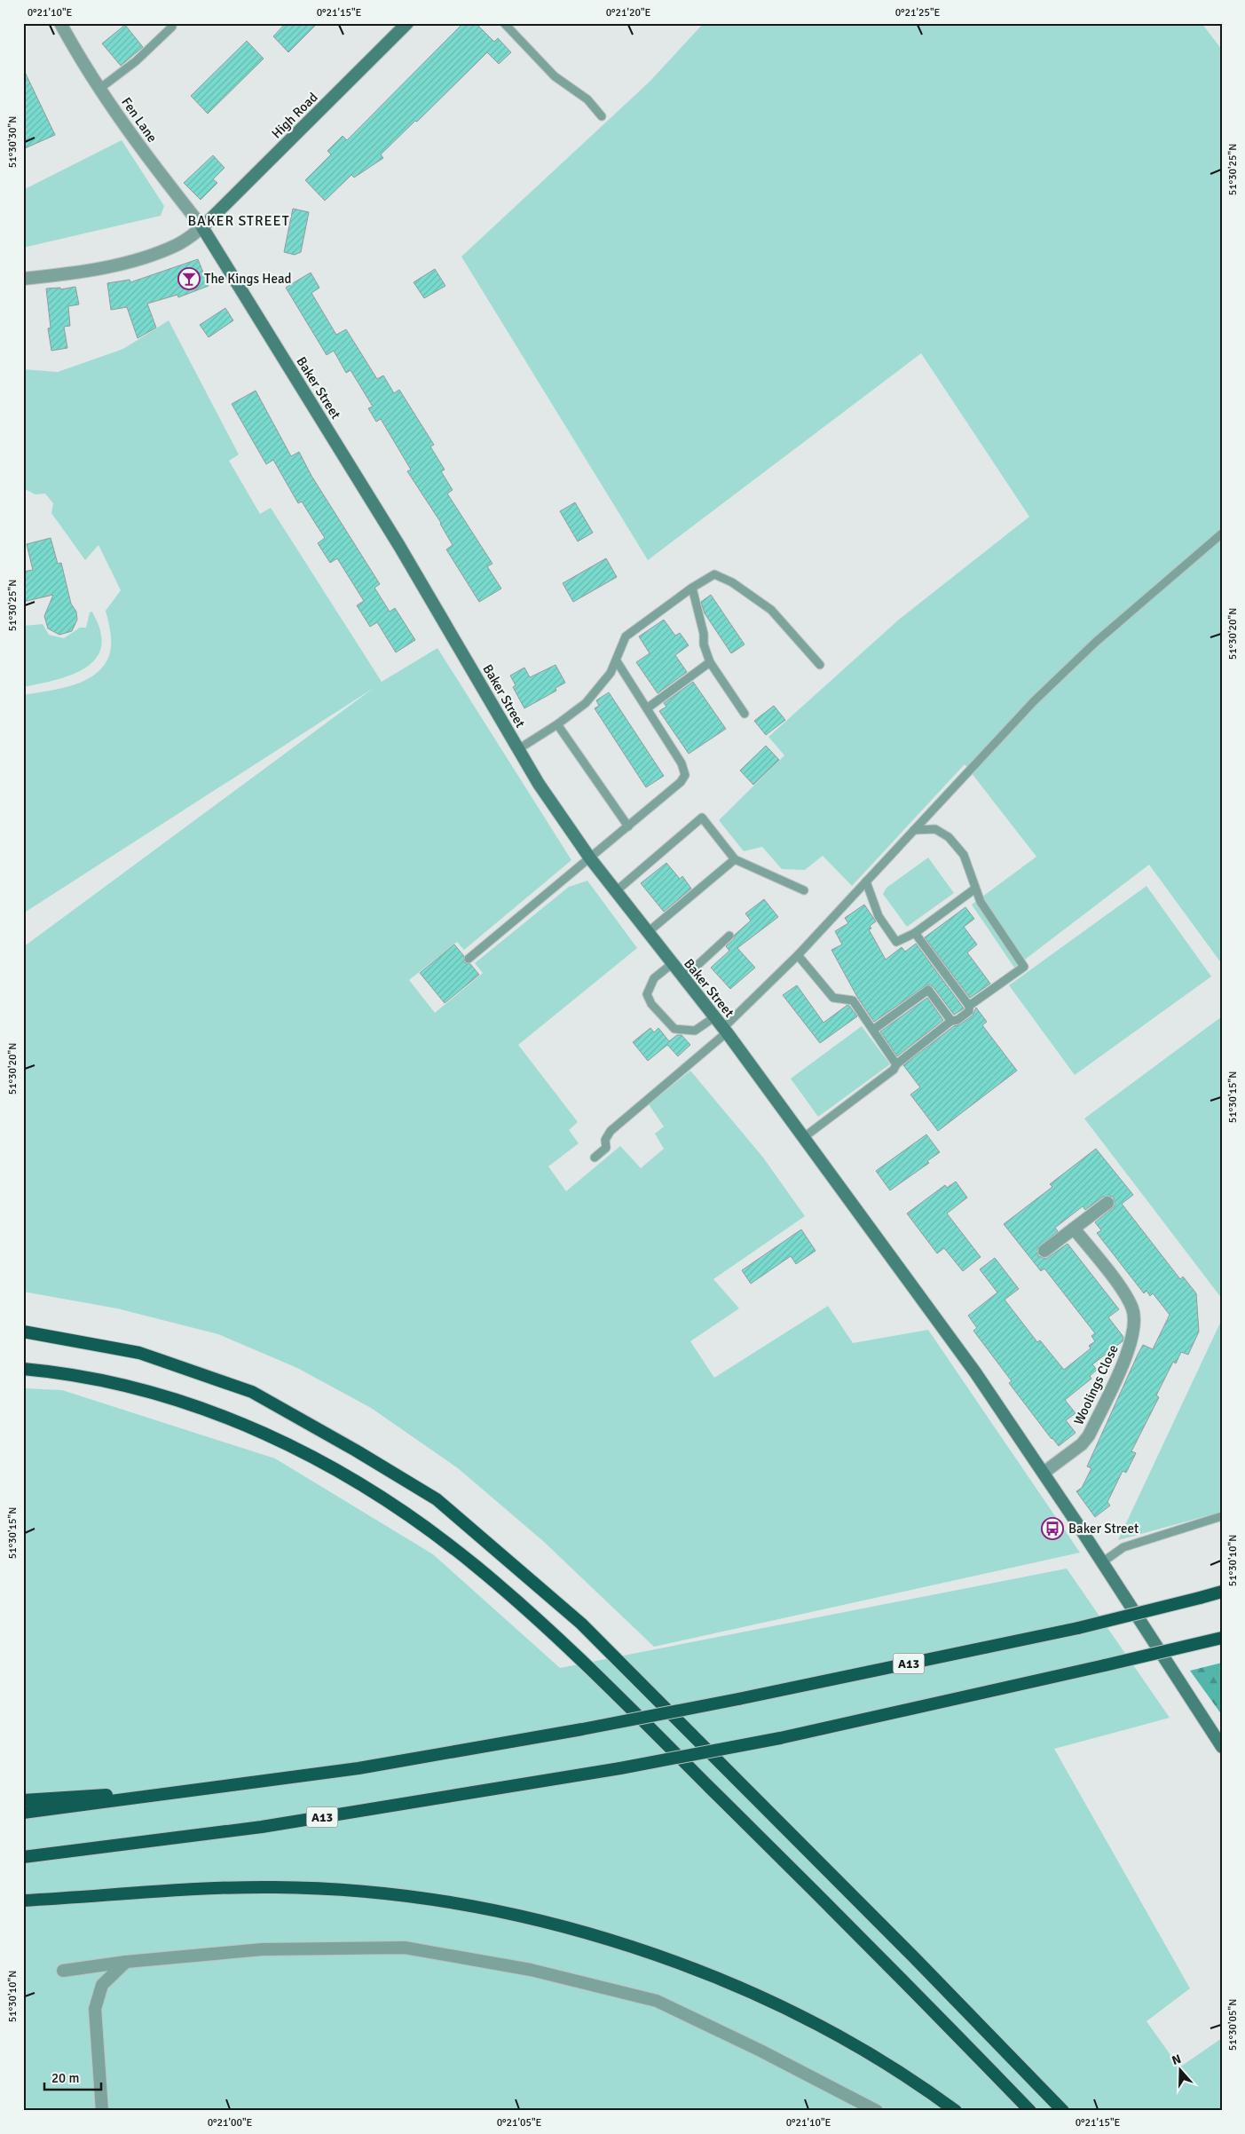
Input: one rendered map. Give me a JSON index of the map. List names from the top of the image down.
{
  "streets": {
    "highway": ["A13"],
    "main road": ["High Road", "Baker Street"],
    "street": ["Fen Lane", "Woolings Close"]
  },
  "crossings": [
    ["High Road", "Fen Lane"],
    ["High Road", "Baker Street"],
    ["Fen Lane", "Baker Street"],
    ["Baker Street", "Woolings Close"]
  ],
  "districts": ["BAKER STREET"],
  "places": {
    "bar": ["The Kings Head"],
    "bus stop": ["Baker Street"]
  },
  "scale_bar": "20 m",
  "north": "top",
  "coordinates": [
    "0°21'10\"E",
    "0°21'15\"E",
    "0°21'20\"E",
    "0°21'25\"E",
    "51°30'30\"N",
    "51°30'25\"N",
    "51°30'20\"N",
    "51°30'15\"N",
    "51°30'10\"N",
    "51°30'05\"N",
    "0°21'00\"E",
    "0°21'05\"E"
  ]
}
